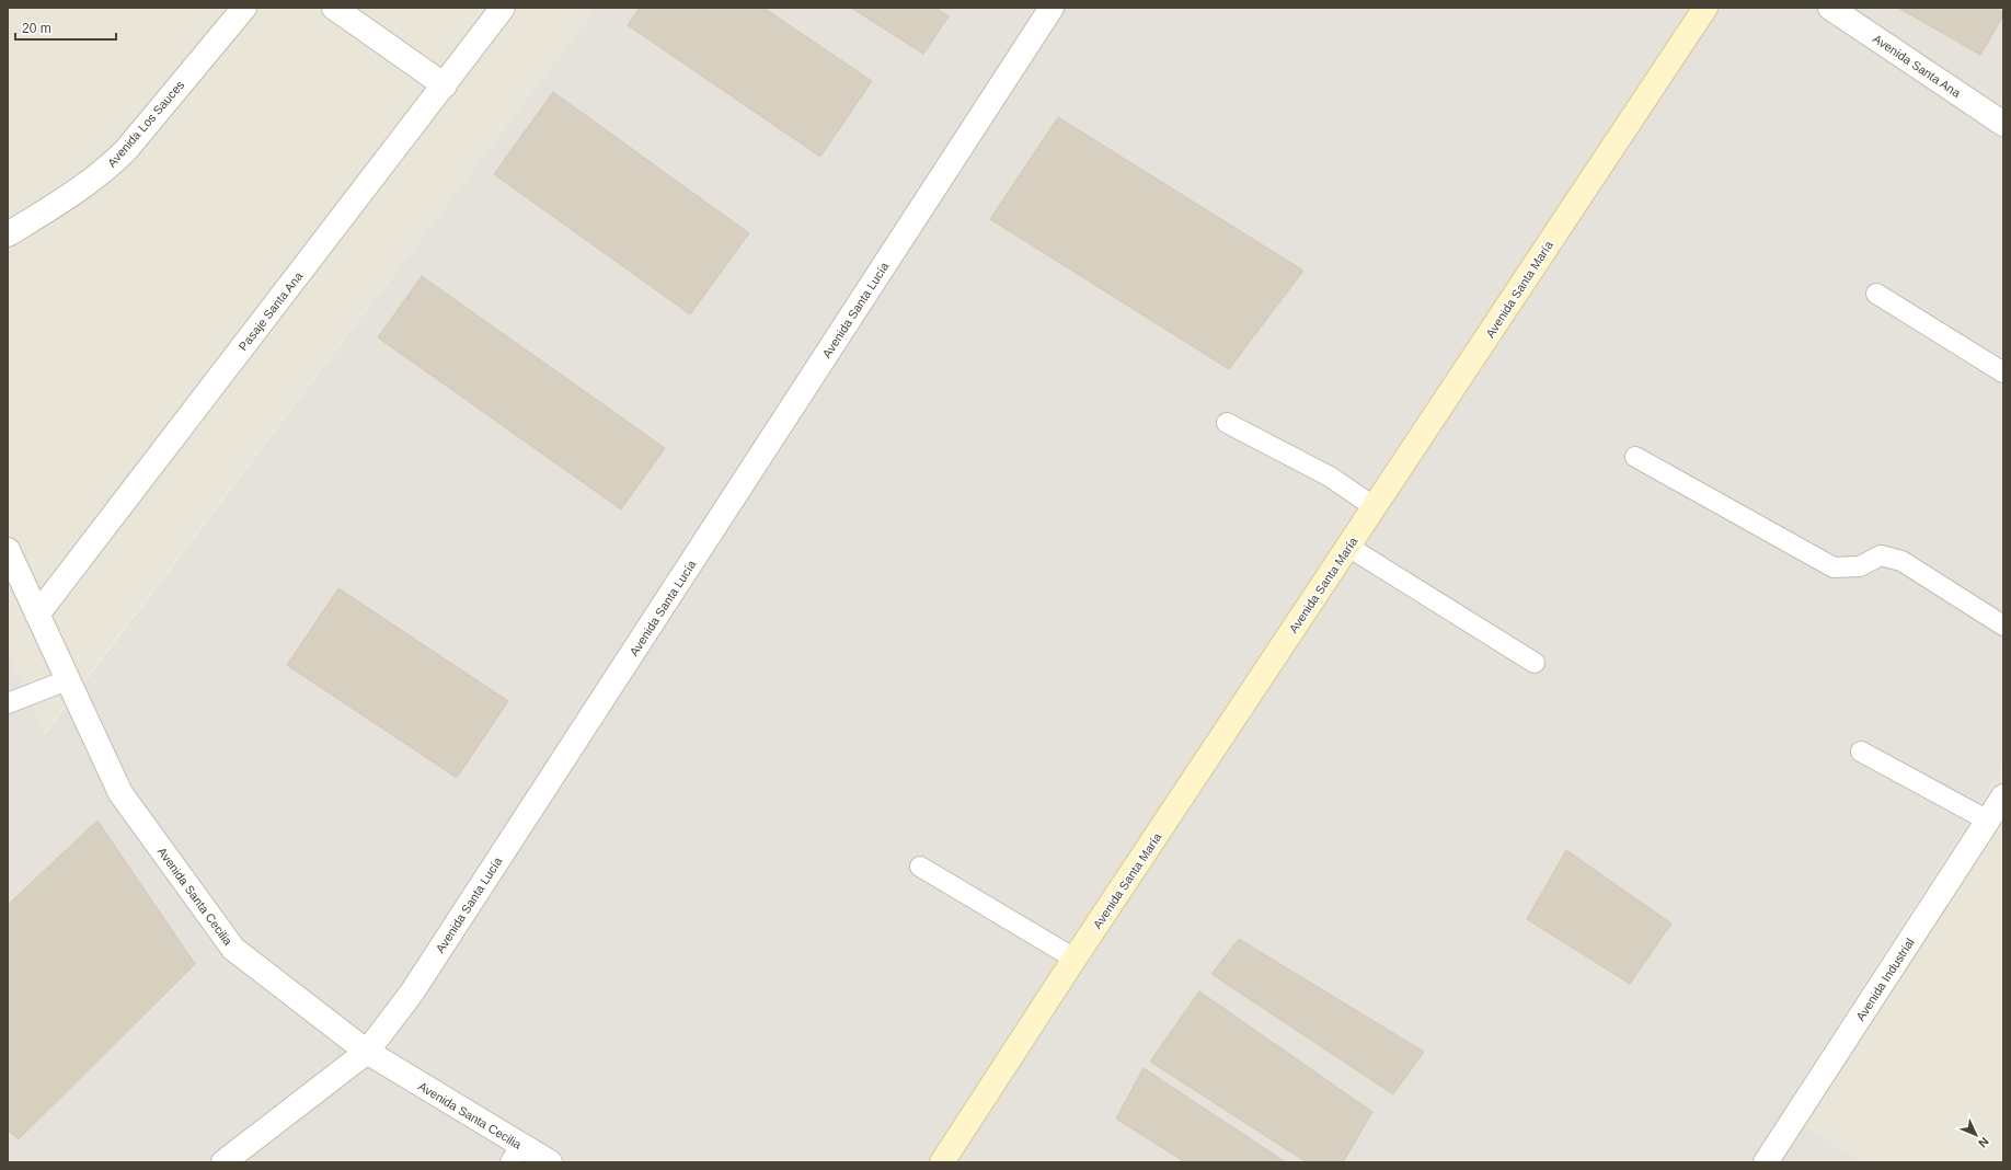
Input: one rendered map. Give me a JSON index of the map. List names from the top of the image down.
{
  "streets": {
    "street": [
      "Avenida Santa Ana",
      "Avenida Los Sauces",
      "Avenida Santa María",
      "Avenida Santa Lucía",
      "Pasaje Santa Ana",
      "Avenida Santa Cecilia",
      "Avenida Industrial"
    ]
  },
  "crossings": [
    ["Avenida Santa Lucía", "Avenida Santa Cecilia"],
    ["Pasaje Santa Ana", "Avenida Santa Cecilia"]
  ],
  "scale_bar": "20 m",
  "north": "bottom right"
}
